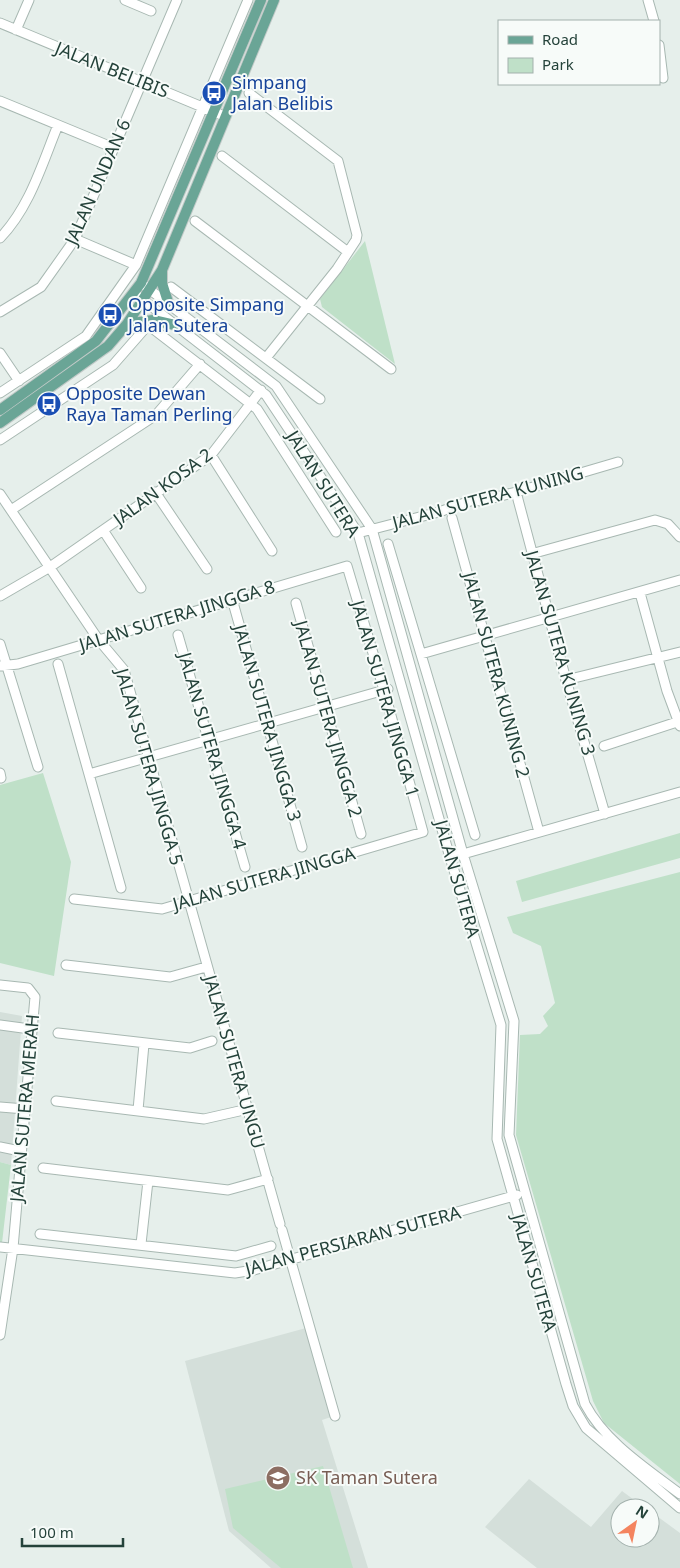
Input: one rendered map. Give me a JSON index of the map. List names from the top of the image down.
{
  "streets": {
    "street": [
      "JALAN BELIBIS",
      "JALAN UNDAN 6",
      "JALAN SUTERA",
      "JALAN KOSA 2",
      "JALAN SUTERA KUNING",
      "JALAN SUTERA JINGGA 8",
      "JALAN SUTERA KUNING 3",
      "JALAN SUTERA KUNING 2",
      "JALAN SUTERA JINGGA 1",
      "JALAN SUTERA JINGGA 2",
      "JALAN SUTERA JINGGA 3",
      "JALAN SUTERA JINGGA 4",
      "JALAN SUTERA JINGGA 5",
      "JALAN SUTERA JINGGA",
      "JALAN SUTERA UNGU",
      "JALAN SUTERA MERAH",
      "JALAN PERSIARAN SUTERA"
    ]
  },
  "crossings": [
    ["JALAN BELIBIS", "JALAN UNDAN 6"],
    ["JALAN SUTERA", "JALAN KOSA 2"],
    ["JALAN SUTERA", "JALAN SUTERA KUNING"],
    ["JALAN SUTERA", "JALAN SUTERA JINGGA 1"],
    ["JALAN SUTERA", "JALAN PERSIARAN SUTERA"],
    ["JALAN KOSA 2", "JALAN SUTERA JINGGA 5"],
    ["JALAN SUTERA KUNING", "JALAN SUTERA KUNING 3"],
    ["JALAN SUTERA JINGGA 8", "JALAN SUTERA JINGGA 1"],
    ["JALAN SUTERA JINGGA 8", "JALAN SUTERA JINGGA 3"],
    ["JALAN SUTERA JINGGA 8", "JALAN SUTERA JINGGA 5"],
    ["JALAN SUTERA JINGGA 1", "JALAN SUTERA JINGGA"],
    ["JALAN SUTERA JINGGA 5", "JALAN SUTERA JINGGA"],
    ["JALAN SUTERA JINGGA 5", "JALAN SUTERA UNGU"],
    ["JALAN SUTERA JINGGA", "JALAN SUTERA UNGU"],
    ["JALAN SUTERA UNGU", "JALAN PERSIARAN SUTERA"],
    ["JALAN SUTERA MERAH", "JALAN PERSIARAN SUTERA"]
  ],
  "places": {
    "bus stop": ["Simpang Jalan Belibis", "Opposite Simpang Jalan Sutera", "Opposite Dewan Raya Taman Perling"],
    "school or university": ["SK Taman Sutera"]
  },
  "legend": ["Road", "Park"],
  "scale_bar": "100 m",
  "north": "top right"
}
